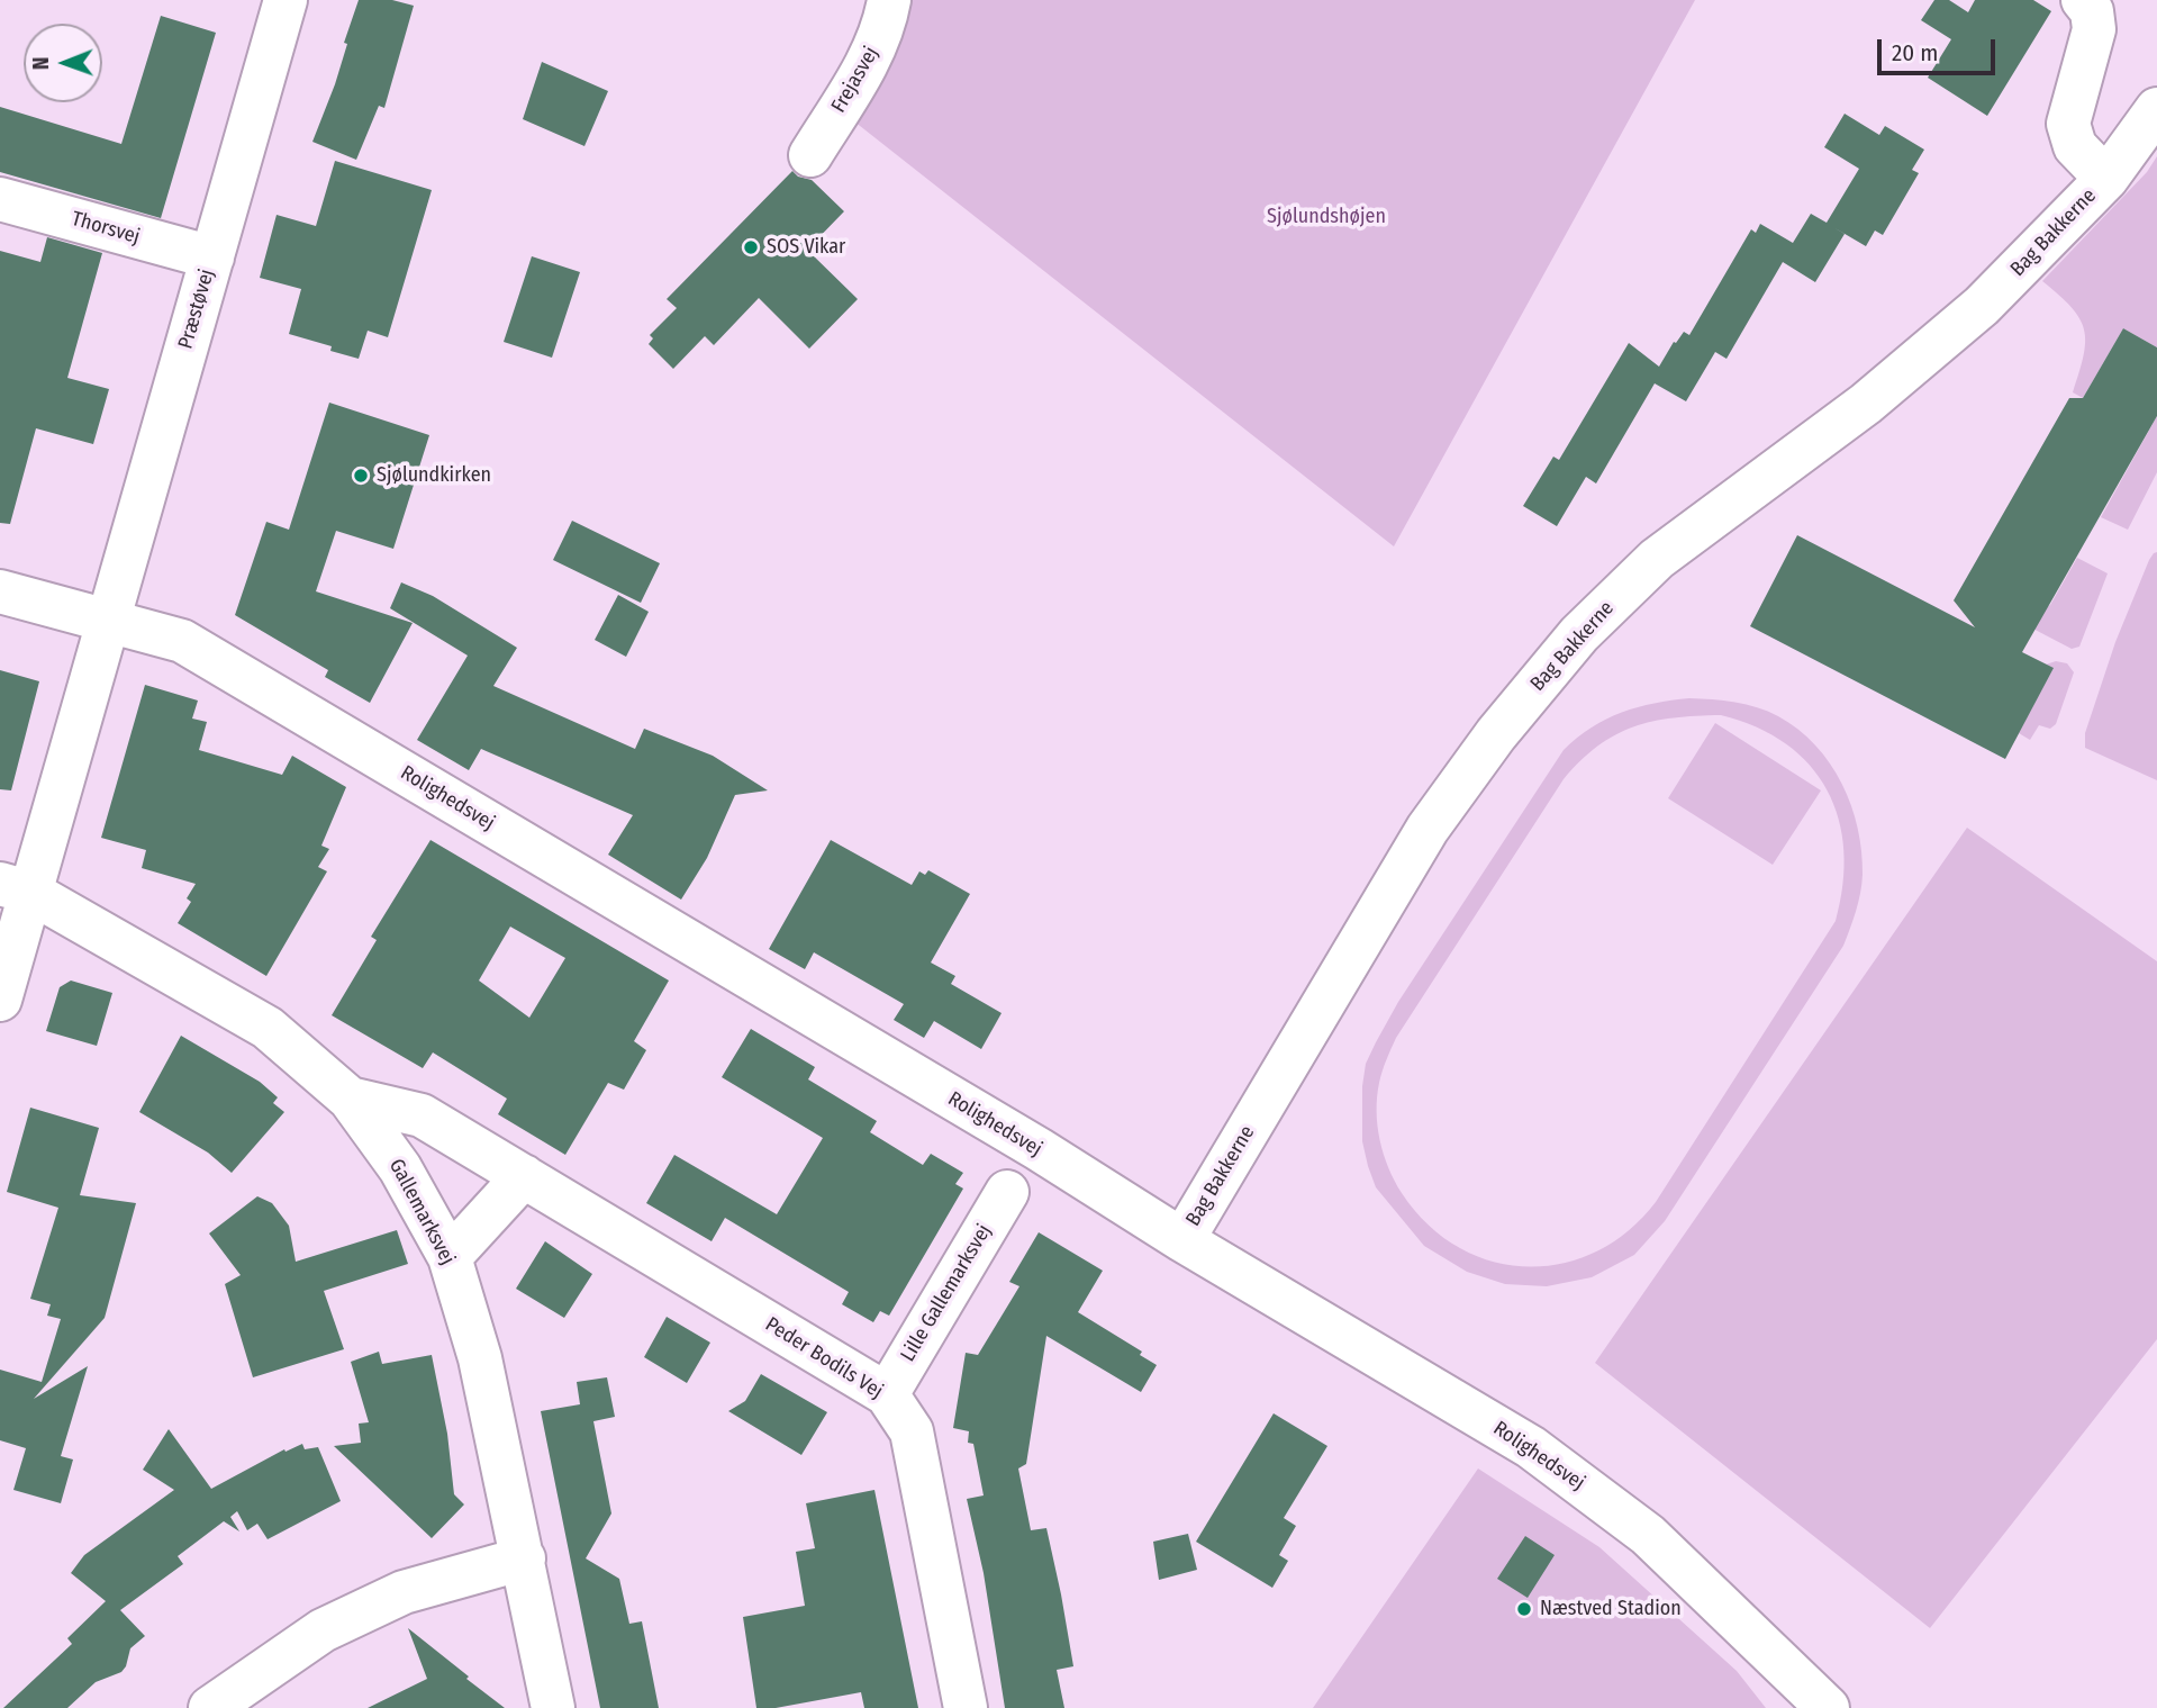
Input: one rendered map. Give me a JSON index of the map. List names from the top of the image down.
{
  "streets": {
    "street": [
      "Frejasvej",
      "Thorsvej",
      "Bag Bakkerne",
      "Præstøvej",
      "Rolighedsvej",
      "Gallemarksvej",
      "Lille Gallemarksvej",
      "Peder Bodils Vej"
    ]
  },
  "crossings": [
    ["Thorsvej", "Præstøvej"],
    ["Bag Bakkerne", "Rolighedsvej"],
    ["Præstøvej", "Rolighedsvej"],
    ["Præstøvej", "Gallemarksvej"],
    ["Gallemarksvej", "Peder Bodils Vej"],
    ["Lille Gallemarksvej", "Peder Bodils Vej"]
  ],
  "parks": ["Sjølundshøjen"],
  "places": ["SOS Vikar", "Sjølundkirken", "Næstved Stadion"],
  "scale_bar": "20 m",
  "north": "left"
}
